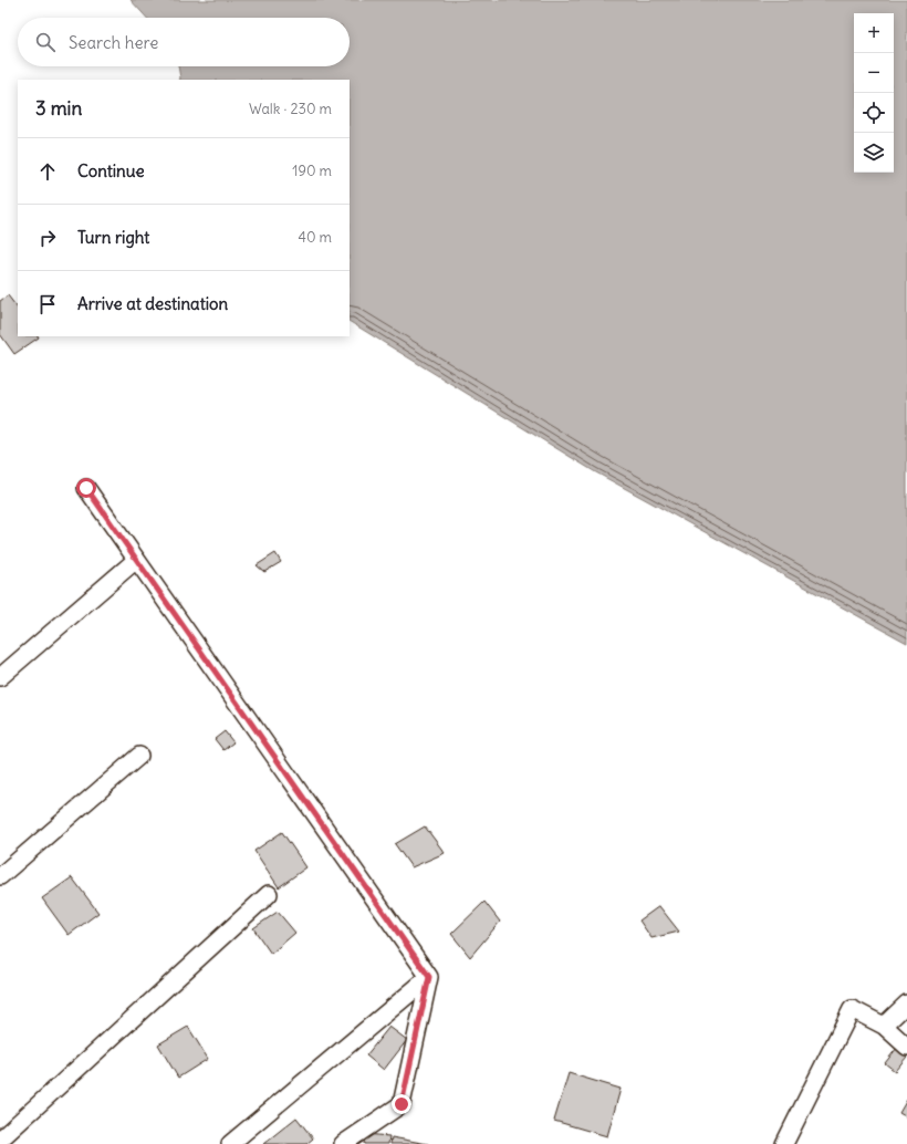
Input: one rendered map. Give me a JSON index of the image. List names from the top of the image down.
{
  "page": {
    "map_buttons": ["+", "−"],
    "search": "Search here",
    "heading": ["3 min", "Walk · 230 m"],
    "list": [
      ["Continue", "190 m"],
      ["Turn right", "40 m"],
      "Arrive at destination"
    ]
  }
}
